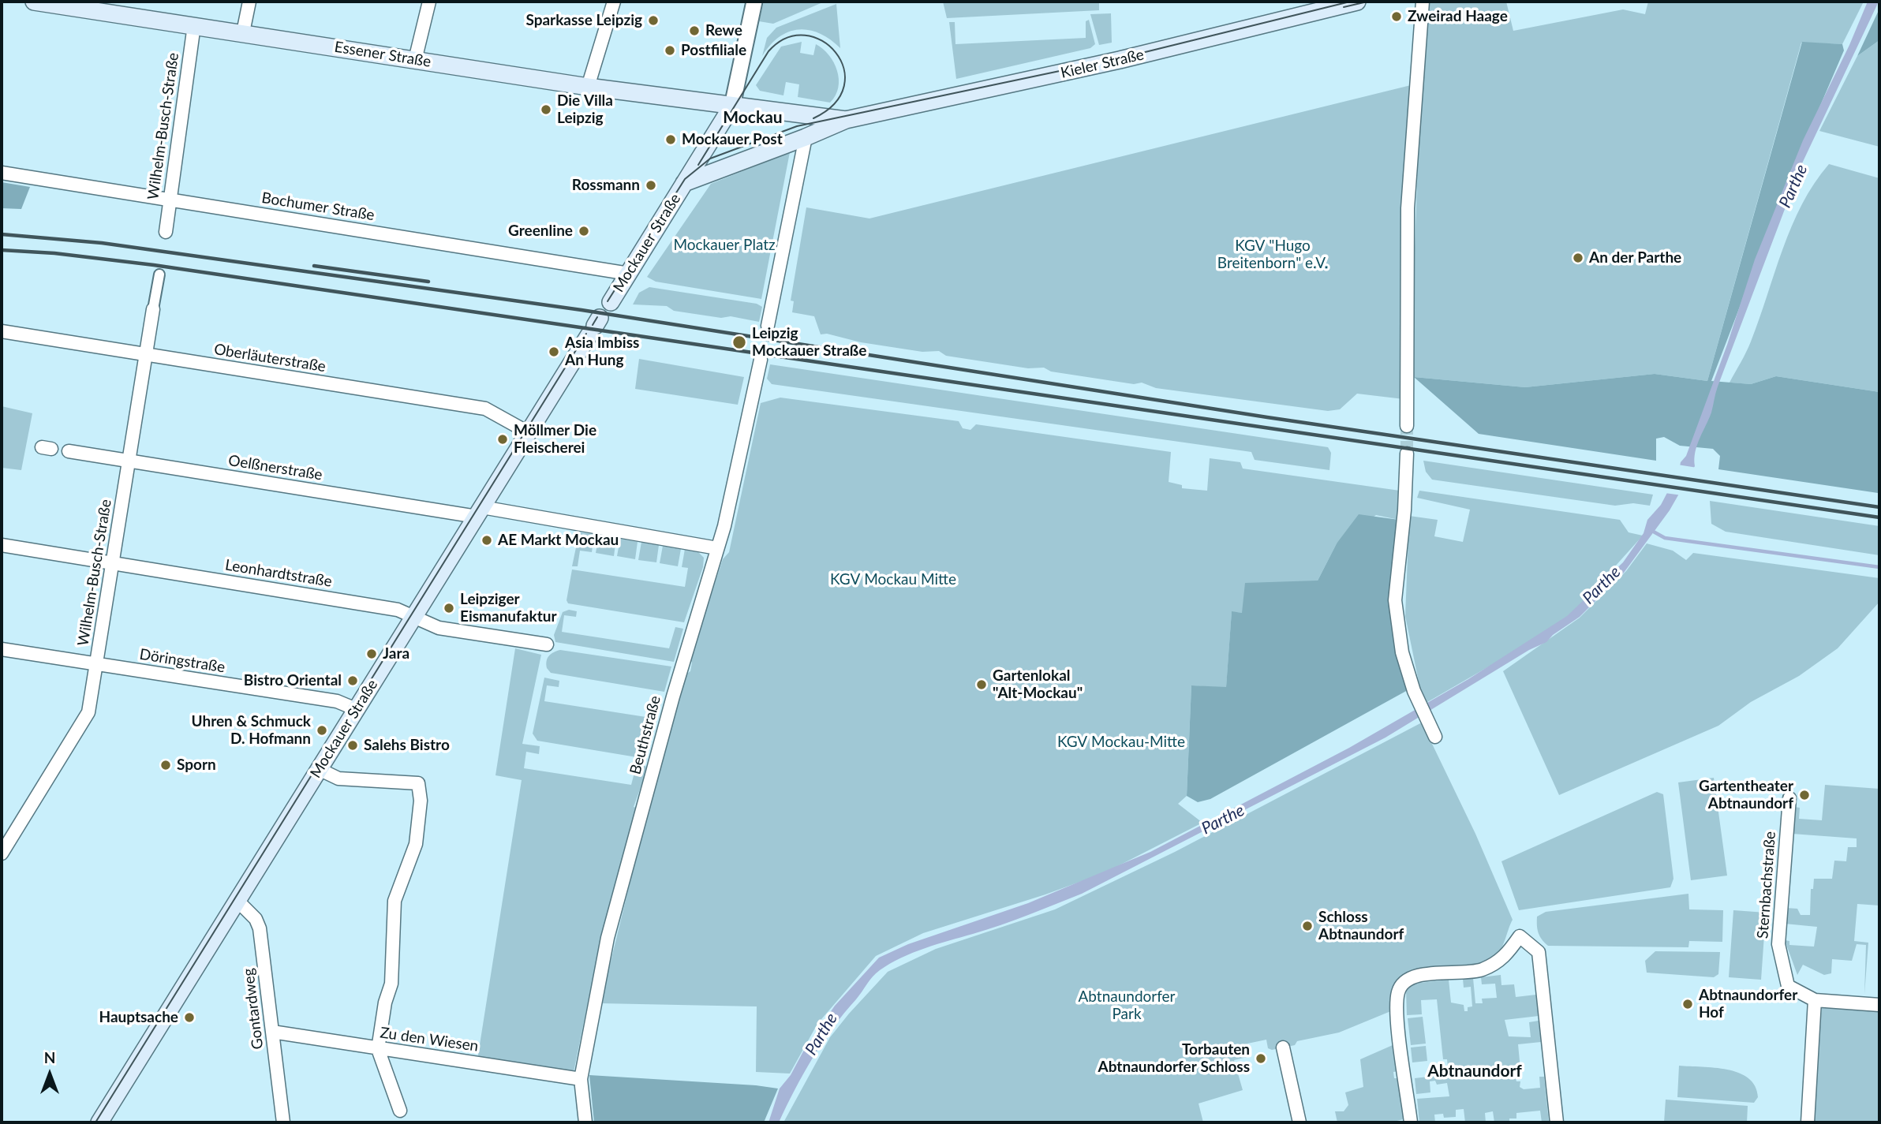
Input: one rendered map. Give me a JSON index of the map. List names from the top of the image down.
{
  "streets": {
    "main road": ["Essener Straße", "Kieler Straße", "Mockauer Straße"],
    "street": [
      "Wilhelm-Busch-Straße",
      "Bochumer Straße",
      "Oberläuterstraße",
      "Oelßnerstraße",
      "Leonhardtstraße",
      "Döringstraße",
      "Beuthstraße",
      "Sternbachstraße",
      "Gontardweg",
      "Zu den Wiesen"
    ]
  },
  "crossings": [
    ["Essener Straße", "Kieler Straße"],
    ["Essener Straße", "Wilhelm-Busch-Straße"],
    ["Essener Straße", "Mockauer Straße"],
    ["Kieler Straße", "Mockauer Straße"],
    ["Wilhelm-Busch-Straße", "Bochumer Straße"],
    ["Wilhelm-Busch-Straße", "Oberläuterstraße"],
    ["Wilhelm-Busch-Straße", "Oelßnerstraße"],
    ["Wilhelm-Busch-Straße", "Leonhardtstraße"],
    ["Wilhelm-Busch-Straße", "Döringstraße"],
    ["Bochumer Straße", "Mockauer Straße"],
    ["Mockauer Straße", "Oberläuterstraße"],
    ["Mockauer Straße", "Oelßnerstraße"],
    ["Mockauer Straße", "Leonhardtstraße"],
    ["Mockauer Straße", "Döringstraße"],
    ["Mockauer Straße", "Gontardweg"],
    ["Oelßnerstraße", "Beuthstraße"],
    ["Beuthstraße", "Zu den Wiesen"],
    ["Gontardweg", "Zu den Wiesen"]
  ],
  "districts": ["Mockau", "Abtnaundorf"],
  "water": ["Parthe"],
  "parks": [
    "Mockauer Platz",
    "KGV \"Hugo Breitenborn\" e.V.",
    "KGV Mockau Mitte",
    "KGV Mockau-Mitte",
    "Abtnaundorfer Park"
  ],
  "places": [
    "Zweirad Haage",
    "Sparkasse Leipzig",
    "Rewe",
    "Postfiliale",
    "Die Villa Leipzig",
    "Mockauer Post",
    "Rossmann",
    "Greenline",
    "An der Parthe",
    "Leipzig Mockauer Straße",
    "Asia Imbiss An Hung",
    "Möllmer Die Fleischerei",
    "AE Markt Mockau",
    "Leipziger Eismanufaktur",
    "Jara",
    "Bistro Oriental",
    "Gartenlokal \"Alt-Mockau\"",
    "Uhren & Schmuck D. Hofmann",
    "Salehs Bistro",
    "Sporn",
    "Gartentheater Abtnaundorf",
    "Schloss Abtnaundorf",
    "Abtnaundorfer Hof",
    "Hauptsache",
    "Torbauten Abtnaundorfer Schloss"
  ],
  "north": "top"
}
